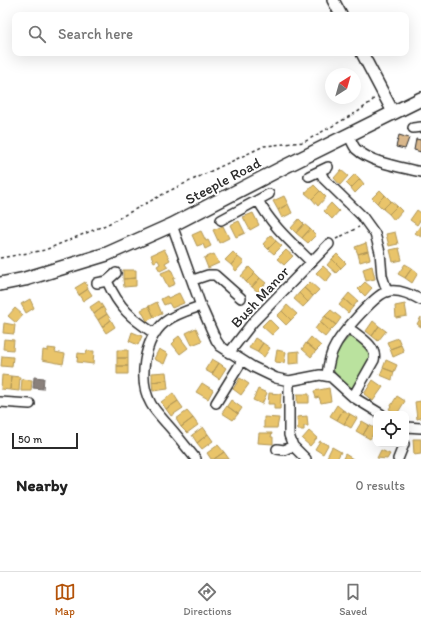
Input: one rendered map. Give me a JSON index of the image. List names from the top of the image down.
{
  "streets": {
    "main road": ["Steeple Road"],
    "street": ["Bush Manor"]
  },
  "crossings": [
    ["Steeple Road", "Bush Manor"]
  ],
  "scale_bar": "50 m",
  "north": "top right",
  "page": {
    "search": "Search here",
    "scale": "50 m",
    "heading": ["Nearby", "0 results"],
    "nav": ["Map", "Directions", "Saved"]
  }
}
